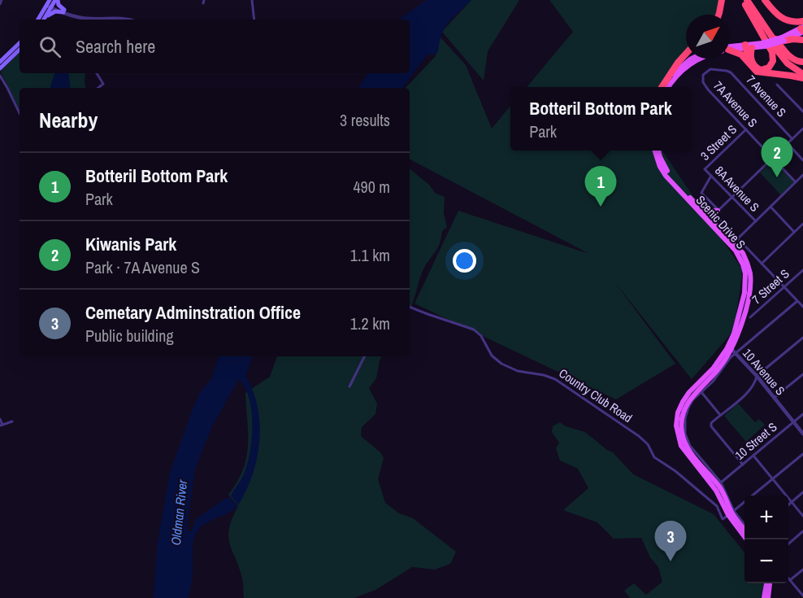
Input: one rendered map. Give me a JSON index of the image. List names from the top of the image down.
{
  "streets": {
    "main road": ["Scenic Drive S"],
    "street": [
      "7 Avenue S",
      "7A Avenue S",
      "3 Street S",
      "8A Avenue S",
      "7 Street S",
      "10 Avenue S",
      "Country Club Road",
      "10 Street S"
    ]
  },
  "crossings": [
    ["7 Avenue S", "7A Avenue S"],
    ["7A Avenue S", "3 Street S"],
    ["3 Street S", "8A Avenue S"],
    ["3 Street S", "Scenic Drive S"],
    ["Scenic Drive S", "10 Avenue S"],
    ["Scenic Drive S", "Country Club Road"],
    ["Scenic Drive S", "10 Street S"],
    ["10 Avenue S", "10 Street S"]
  ],
  "water": ["Oldman River"],
  "north": "top right",
  "page": {
    "search": "Search here",
    "popup": ["Botteril Bottom Park", "Park"],
    "heading": ["Nearby", "3 results"],
    "pins": ["2", "1", "3"],
    "list": [
      {
        "mark": "1",
        "name": "Botteril Bottom Park",
        "note": "Park",
        "value": "490 m"
      },
      {
        "mark": "2",
        "name": "Kiwanis Park",
        "note": "Park · 7A Avenue S",
        "value": "1.1 km"
      },
      {
        "mark": "3",
        "name": "Cemetary Adminstration Office",
        "note": "Public building",
        "value": "1.2 km"
      }
    ],
    "map_buttons": ["+", "−"]
  }
}
